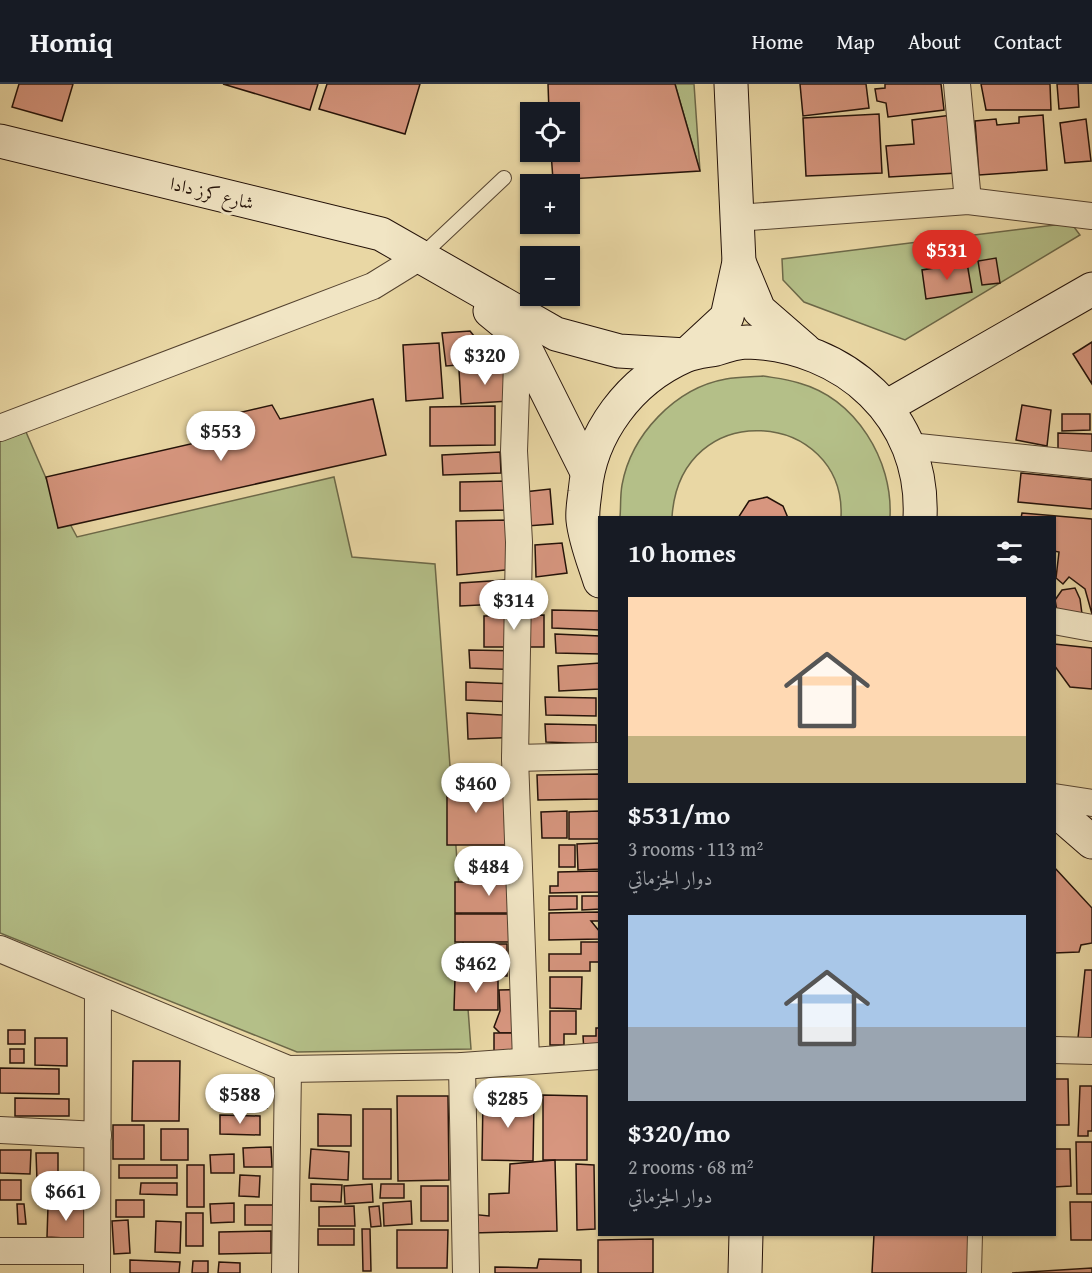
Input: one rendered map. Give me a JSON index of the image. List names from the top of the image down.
{
  "streets": {
    "main road": ["شارع كرز دادا"]
  },
  "page": {
    "header": "Homiq",
    "nav": [
      "Home",
      "Map",
      "About",
      "Contact"
    ],
    "map_buttons": ["+", "−"],
    "price": [
      "$531",
      "$320",
      "$553",
      "$314",
      "$460",
      "$484",
      "$462",
      "$588",
      "$285",
      "$661"
    ],
    "heading": "10 homes",
    "list": [
      {
        "name": "$531/mo",
        "note": "3 rooms · 113 m² · دوار الجزماتي"
      },
      {
        "name": "$320/mo",
        "note": "2 rooms · 68 m² · دوار الجزماتي"
      }
    ]
  }
}
